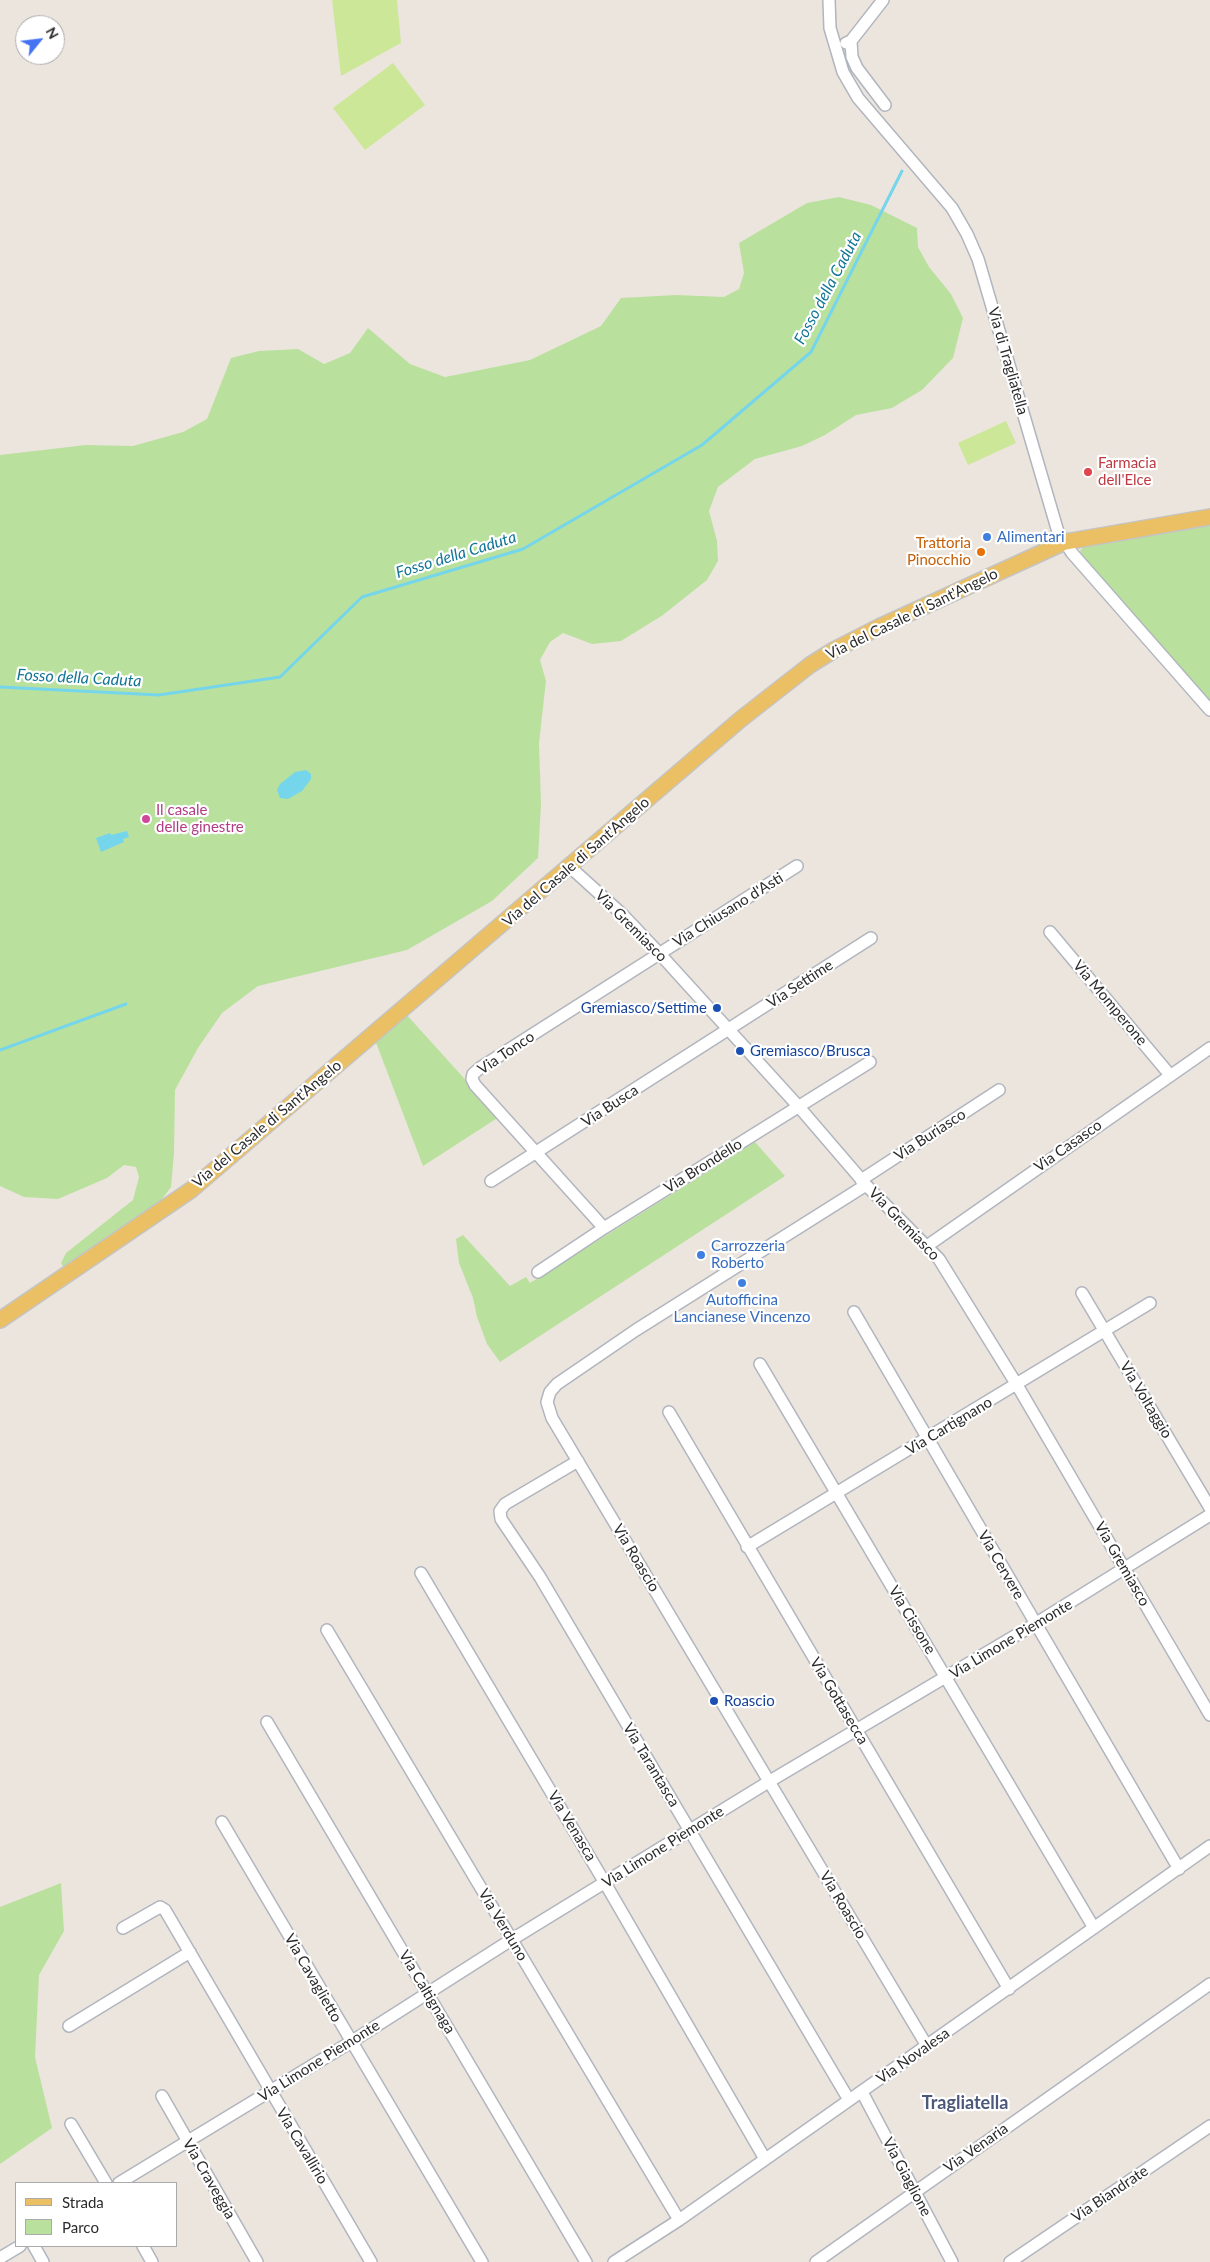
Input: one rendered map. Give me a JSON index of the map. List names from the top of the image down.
{
  "streets": {
    "main road": ["Via del Casale di Sant'Angelo"],
    "street": [
      "Via di Tragliatella",
      "Via Chiusano d'Asti",
      "Via Gremiasco",
      "Via Settime",
      "Via Momperone",
      "Via Tonco",
      "Via Busca",
      "Via Buriasco",
      "Via Casasco",
      "Via Brondello",
      "Via Voltaggio",
      "Via Cartignano",
      "Via Roascio",
      "Via Cervere",
      "Via Cissone",
      "Via Limone Piemonte",
      "Via Gottasecca",
      "Via Tarantasca",
      "Via Venasca",
      "Via Verduno",
      "Via Cavaglietto",
      "Via Caltignaga",
      "Via Novalesa",
      "Via Cavallirio",
      "Via Venaria",
      "Via Giaglione",
      "Via Craveggia",
      "Via Biandrate"
    ]
  },
  "crossings": [
    ["Via di Tragliatella", "Via del Casale di Sant'Angelo"],
    ["Via del Casale di Sant'Angelo", "Via Gremiasco"],
    ["Via Chiusano d'Asti", "Via Gremiasco"],
    ["Via Chiusano d'Asti", "Via Tonco"],
    ["Via Gremiasco", "Via Settime"],
    ["Via Gremiasco", "Via Tonco"],
    ["Via Gremiasco", "Via Busca"],
    ["Via Gremiasco", "Via Buriasco"],
    ["Via Gremiasco", "Via Casasco"],
    ["Via Gremiasco", "Via Brondello"],
    ["Via Gremiasco", "Via Cartignano"],
    ["Via Gremiasco", "Via Roascio"],
    ["Via Gremiasco", "Via Limone Piemonte"],
    ["Via Settime", "Via Busca"],
    ["Via Momperone", "Via Casasco"],
    ["Via Tonco", "Via Busca"],
    ["Via Tonco", "Via Brondello"],
    ["Via Buriasco", "Via Roascio"],
    ["Via Voltaggio", "Via Cartignano"],
    ["Via Cartignano", "Via Cervere"],
    ["Via Cartignano", "Via Cissone"],
    ["Via Cartignano", "Via Gottasecca"],
    ["Via Roascio", "Via Limone Piemonte"],
    ["Via Roascio", "Via Tarantasca"],
    ["Via Roascio", "Via Novalesa"],
    ["Via Cervere", "Via Limone Piemonte"],
    ["Via Cervere", "Via Novalesa"],
    ["Via Cissone", "Via Limone Piemonte"],
    ["Via Cissone", "Via Novalesa"],
    ["Via Limone Piemonte", "Via Gottasecca"],
    ["Via Limone Piemonte", "Via Tarantasca"],
    ["Via Limone Piemonte", "Via Venasca"],
    ["Via Limone Piemonte", "Via Verduno"],
    ["Via Limone Piemonte", "Via Cavaglietto"],
    ["Via Limone Piemonte", "Via Caltignaga"],
    ["Via Limone Piemonte", "Via Cavallirio"],
    ["Via Limone Piemonte", "Via Craveggia"],
    ["Via Gottasecca", "Via Novalesa"],
    ["Via Tarantasca", "Via Novalesa"],
    ["Via Venasca", "Via Novalesa"],
    ["Via Verduno", "Via Novalesa"],
    ["Via Novalesa", "Via Giaglione"],
    ["Via Venaria", "Via Giaglione"]
  ],
  "districts": ["Tragliatella"],
  "water": ["Fosso della Caduta"],
  "places": [
    "Farmacia dell'Elce",
    "Alimentari",
    "Trattoria Pinocchio",
    "Il casale delle ginestre",
    "Gremiasco/Settime",
    "Gremiasco/Brusca",
    "Carrozzeria Roberto",
    "Autofficina Lancianese Vincenzo",
    "Roascio"
  ],
  "legend": ["Strada", "Parco"],
  "north": "top right"
}
